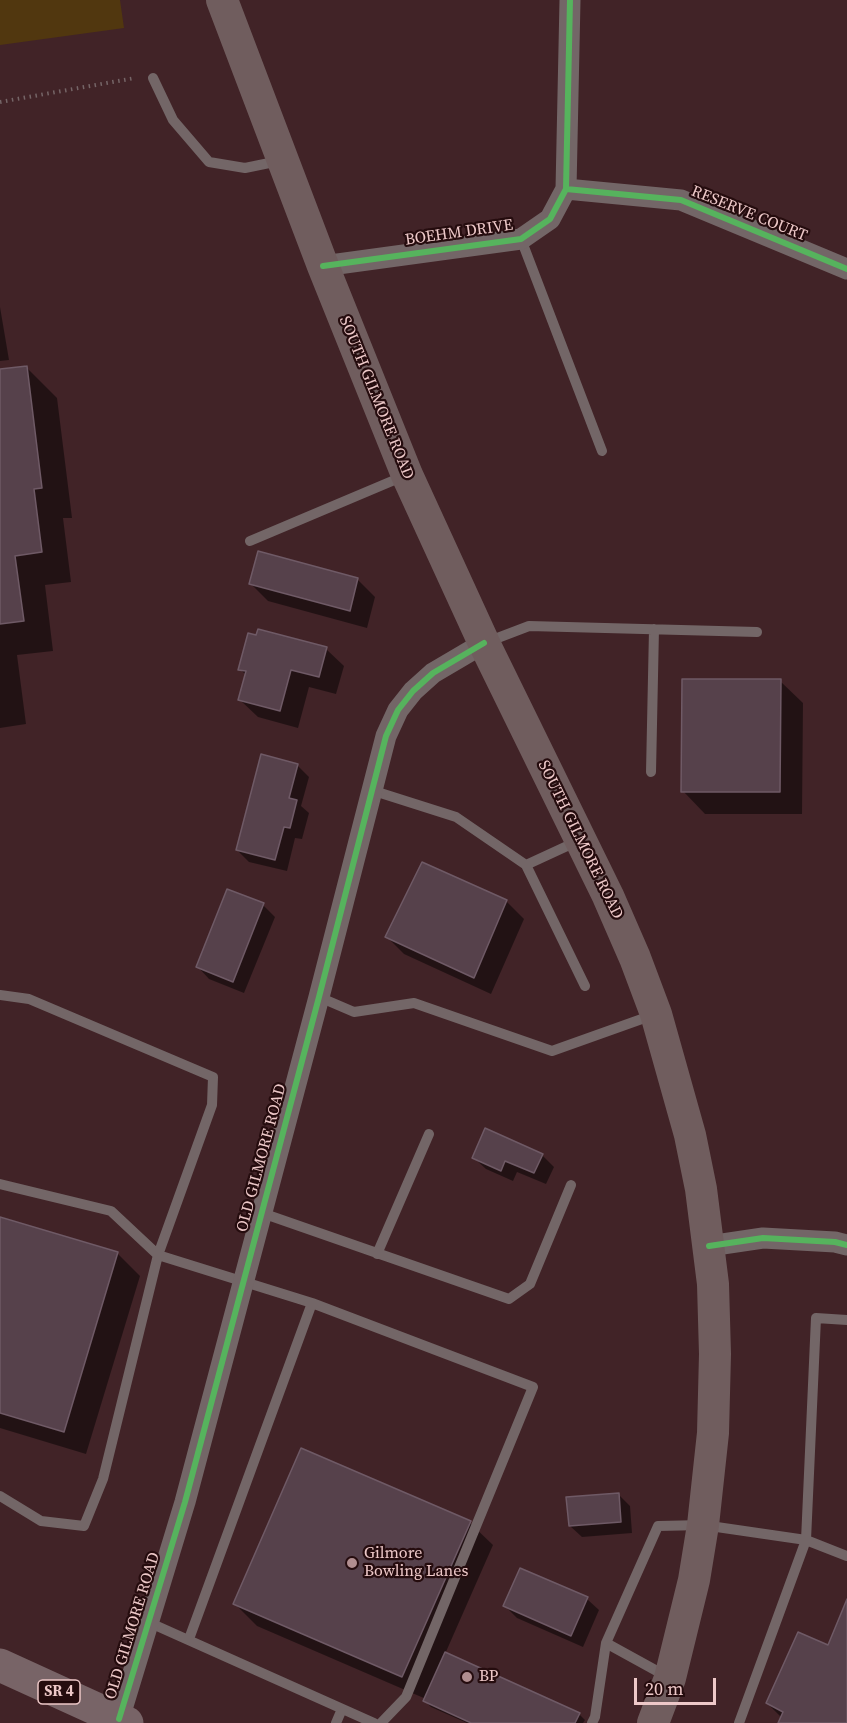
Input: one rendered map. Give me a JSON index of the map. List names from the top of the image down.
{
  "streets": {
    "main road": ["SOUTH GILMORE ROAD", "SR 4"],
    "street": ["RESERVE COURT", "BOEHM DRIVE", "OLD GILMORE ROAD"]
  },
  "crossings": [
    ["RESERVE COURT", "BOEHM DRIVE"],
    ["BOEHM DRIVE", "SOUTH GILMORE ROAD"],
    ["SOUTH GILMORE ROAD", "OLD GILMORE ROAD"],
    ["OLD GILMORE ROAD", "SR 4"]
  ],
  "places": ["Gilmore Bowling Lanes", "BP"],
  "scale_bar": "20 m"
}
